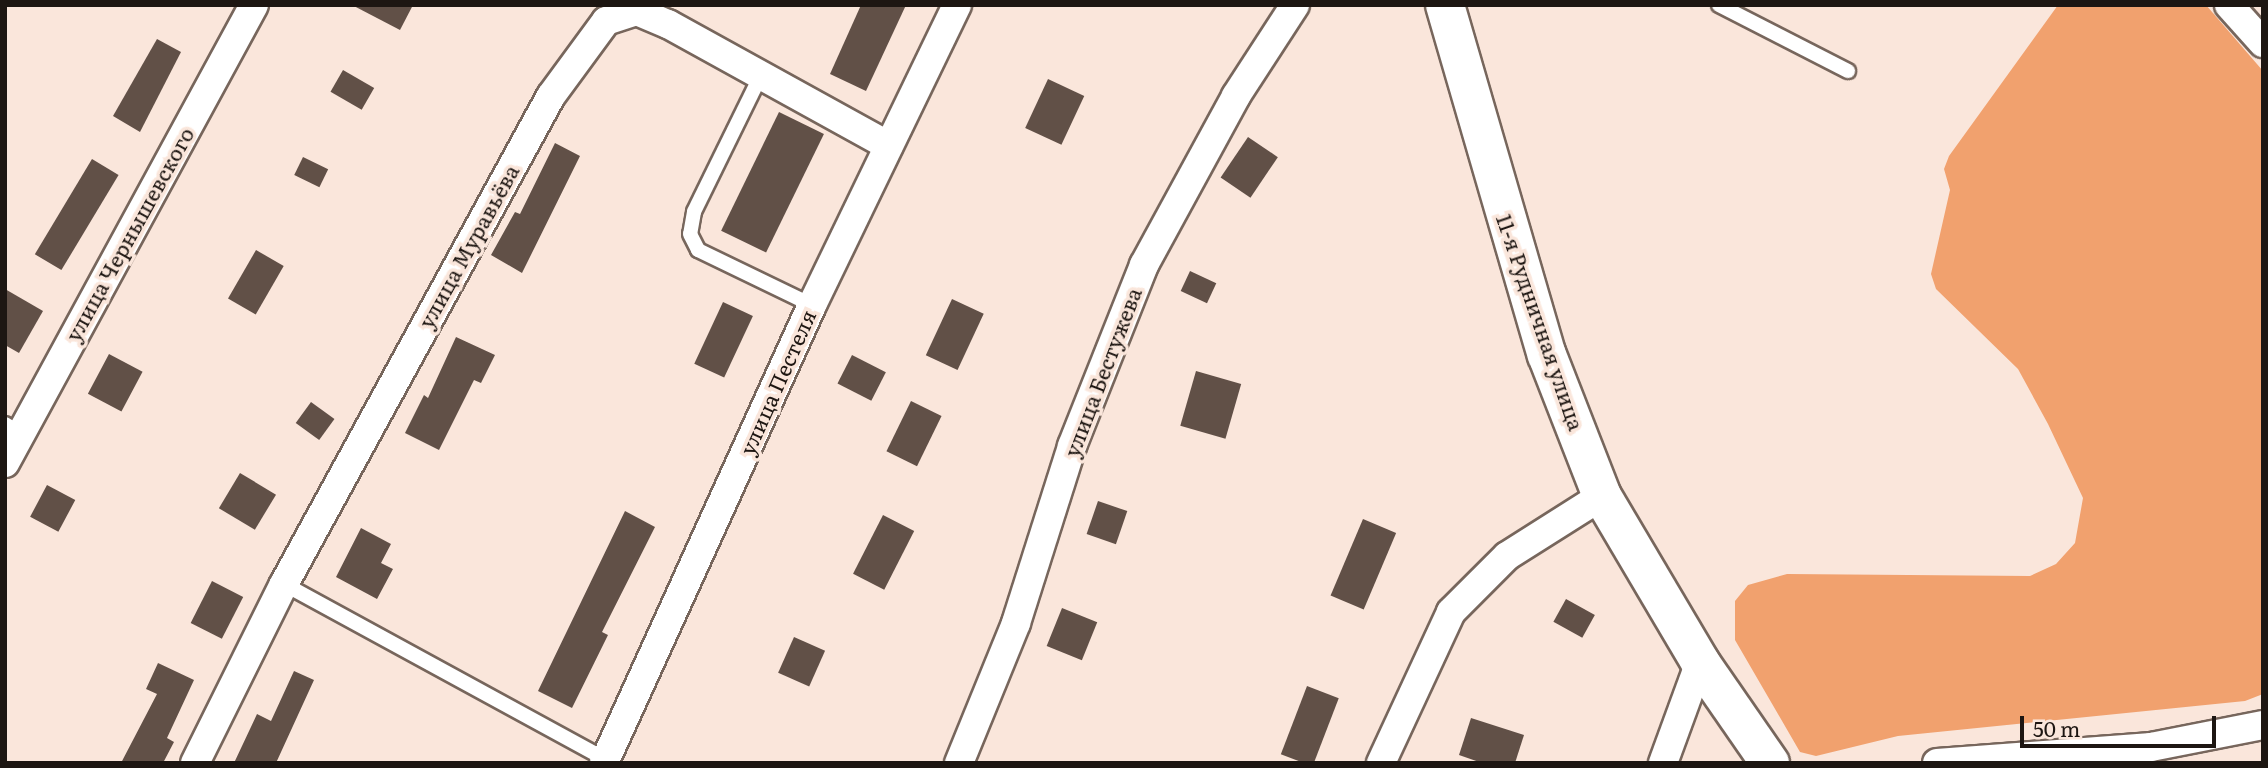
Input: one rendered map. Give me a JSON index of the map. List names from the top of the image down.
{
  "streets": {
    "main road": ["11-я Рудничная улица"],
    "street": [
      "улица Чернышевского",
      "улица Муравьёва",
      "улица Бестужева",
      "улица Пестеля"
    ]
  },
  "crossings": [
    ["улица Муравьёва", "улица Пестеля"]
  ],
  "scale_bar": "50 m"
}
